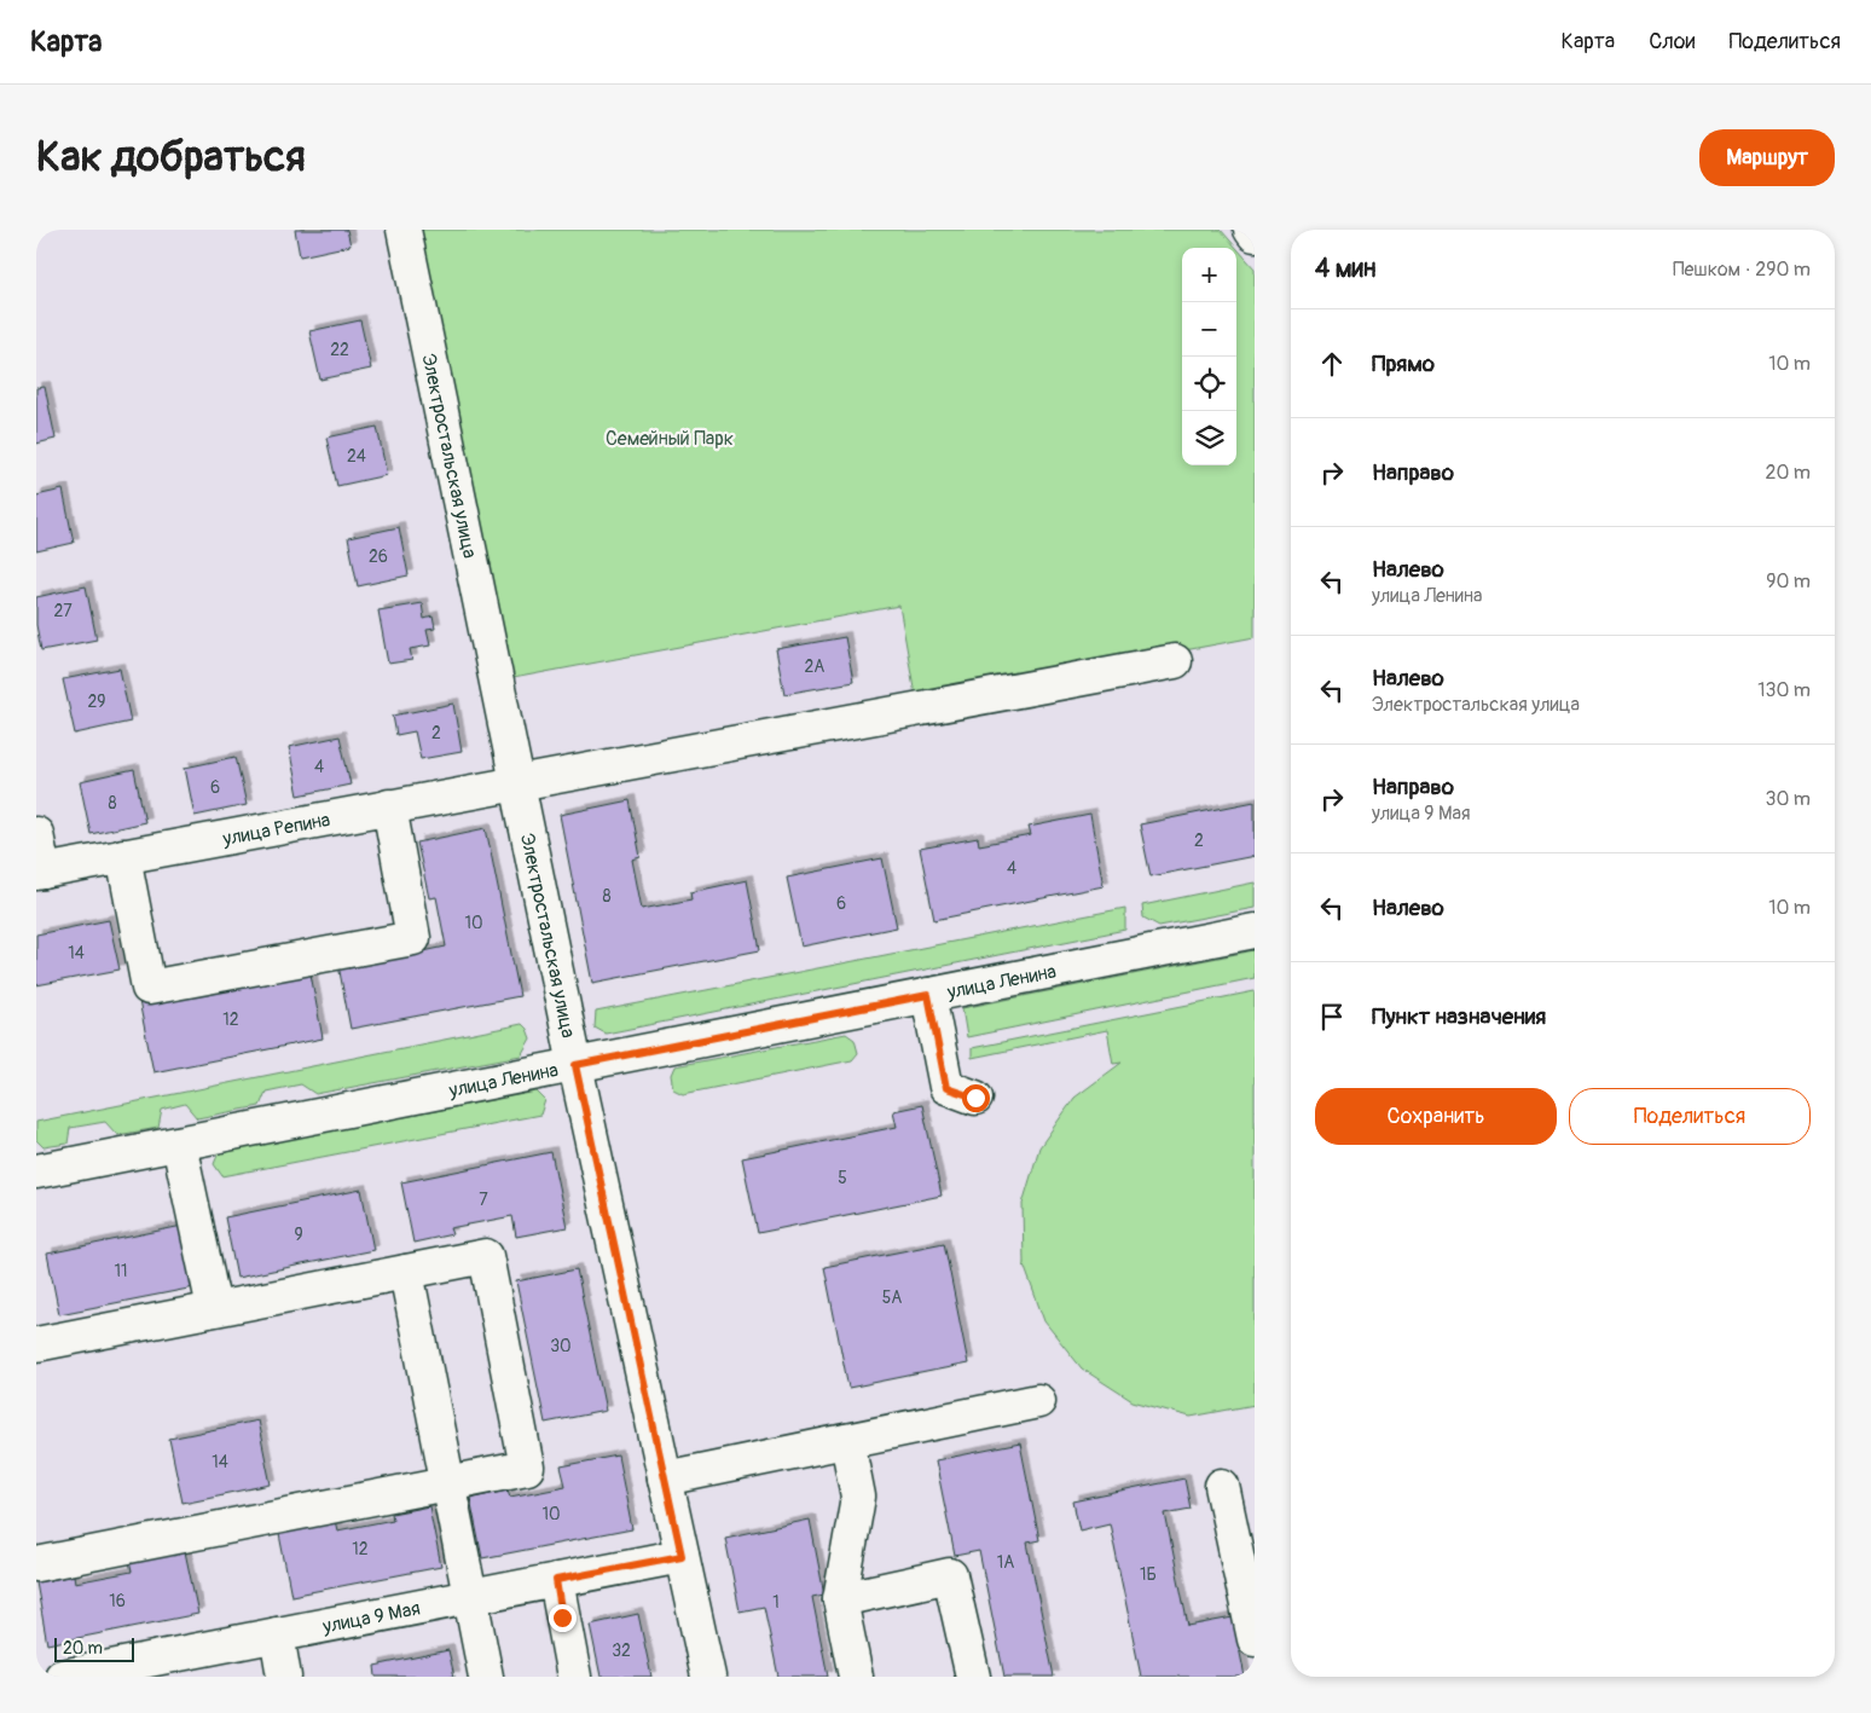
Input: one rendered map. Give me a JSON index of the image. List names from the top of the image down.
{
  "streets": {
    "street": [
      "Электростальская улица",
      "улица Репина",
      "улица Ленина",
      "улица 9 Мая"
    ]
  },
  "crossings": [
    ["Электростальская улица", "улица Репина"],
    ["Электростальская улица", "улица Ленина"],
    ["Электростальская улица", "улица 9 Мая"]
  ],
  "parks": ["Семейный Парк"],
  "house_numbers": [
    "22",
    "24",
    "26",
    "27",
    "2А",
    "29",
    "2",
    "4",
    "6",
    "8",
    "2",
    "4",
    "8",
    "6",
    "10",
    "14",
    "12",
    "5",
    "7",
    "9",
    "11",
    "5А",
    "30",
    "14",
    "10",
    "12",
    "1А",
    "1Б",
    "16",
    "1",
    "32"
  ],
  "scale_bar": "20 m",
  "page": {
    "header": "Карта",
    "nav": ["Карта", "Слои", "Поделиться"],
    "buttons": [
      "Маршрут",
      ["Сохранить", "Поделиться"]
    ],
    "title": "Как добраться",
    "heading": ["4 мин", "Пешком · 290 m"],
    "map_buttons": ["+", "−"],
    "list": [
      ["Прямо", "10 m"],
      ["Направо", "20 m"],
      ["Налево", "улица Ленина", "90 m"],
      ["Налево", "Электростальская улица", "130 m"],
      ["Направо", "улица 9 Мая", "30 m"],
      ["Налево", "10 m"],
      "Пункт назначения"
    ],
    "scale": "20 m"
  }
}
